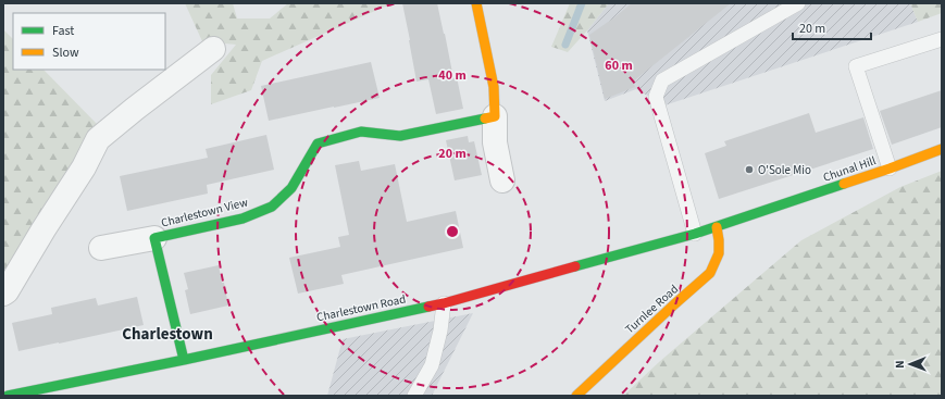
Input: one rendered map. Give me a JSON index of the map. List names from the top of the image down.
{
  "streets": {
    "main road": [
      "Chunal Hill",
      "Charlestown View",
      "Charlestown Road",
      "Turnlee Road"
    ]
  },
  "crossings": [
    ["Chunal Hill", "Charlestown Road"],
    ["Chunal Hill", "Turnlee Road"],
    ["Charlestown View", "Charlestown Road"],
    ["Charlestown Road", "Turnlee Road"]
  ],
  "districts": ["Charlestown"],
  "places": ["O'Sole Mio"],
  "legend": ["Fast", "Slow"],
  "scale_bar": "20 m",
  "north": "left",
  "rings": ["60 m", "40 m", "20 m"]
}
